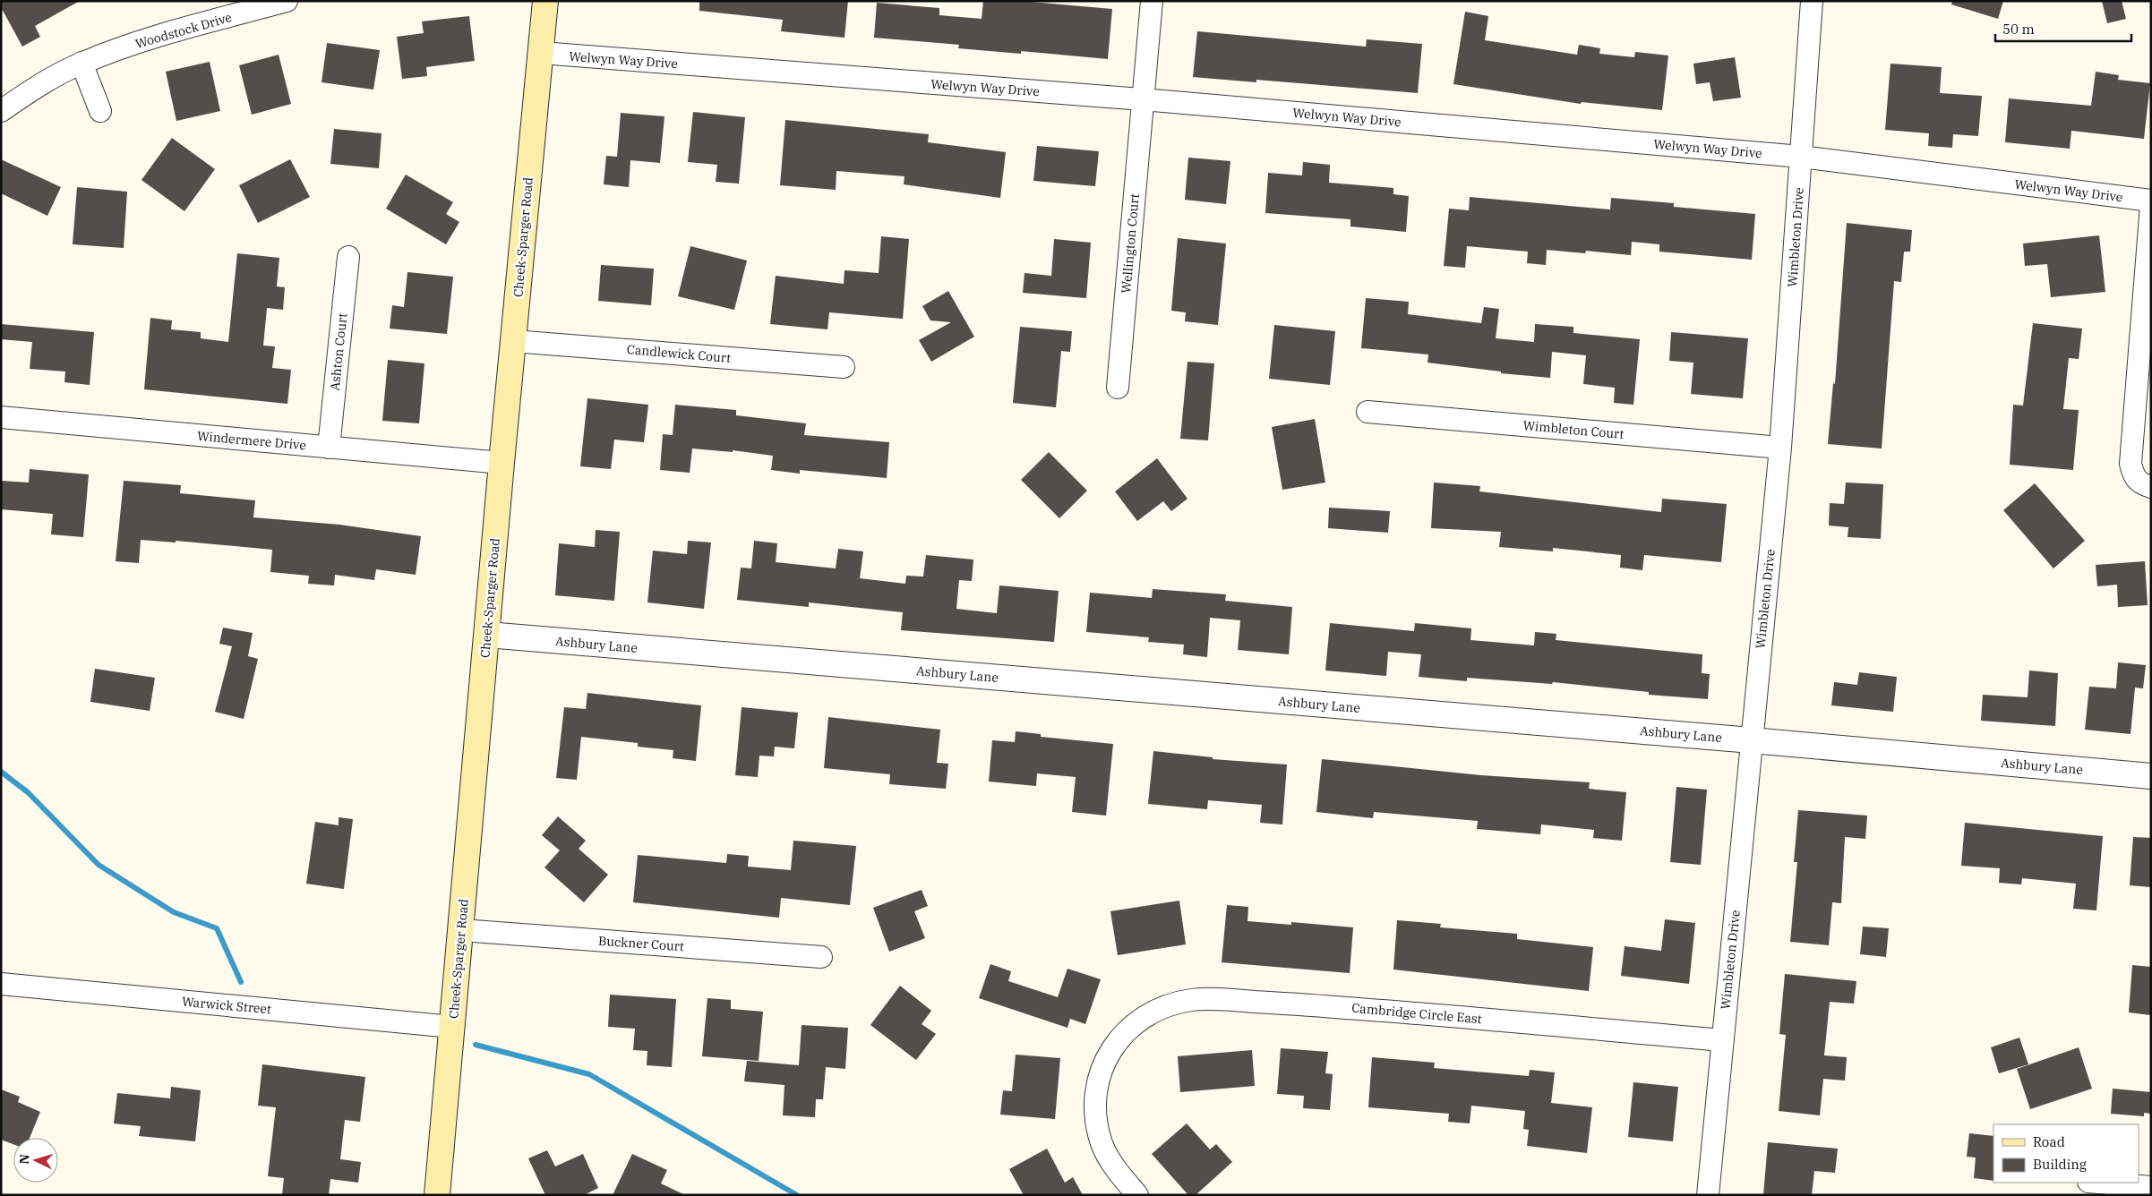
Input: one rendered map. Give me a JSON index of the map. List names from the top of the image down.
{
  "streets": {
    "main road": ["Cheek-Sparger Road"],
    "street": [
      "Woodstock Drive",
      "Welwyn Way Drive",
      "Wimbleton Drive",
      "Wellington Court",
      "Ashton Court",
      "Candlewick Court",
      "Wimbleton Court",
      "Windermere Drive",
      "Ashbury Lane",
      "Buckner Court",
      "Warwick Street",
      "Cambridge Circle East"
    ]
  },
  "crossings": [
    ["Welwyn Way Drive", "Cheek-Sparger Road"],
    ["Welwyn Way Drive", "Wimbleton Drive"],
    ["Welwyn Way Drive", "Wellington Court"],
    ["Cheek-Sparger Road", "Candlewick Court"],
    ["Cheek-Sparger Road", "Windermere Drive"],
    ["Cheek-Sparger Road", "Ashbury Lane"],
    ["Cheek-Sparger Road", "Buckner Court"],
    ["Cheek-Sparger Road", "Warwick Street"],
    ["Wimbleton Drive", "Wimbleton Court"],
    ["Wimbleton Drive", "Ashbury Lane"],
    ["Wimbleton Drive", "Cambridge Circle East"],
    ["Ashton Court", "Windermere Drive"]
  ],
  "legend": ["Road", "Building"],
  "scale_bar": "50 m",
  "north": "left"
}
